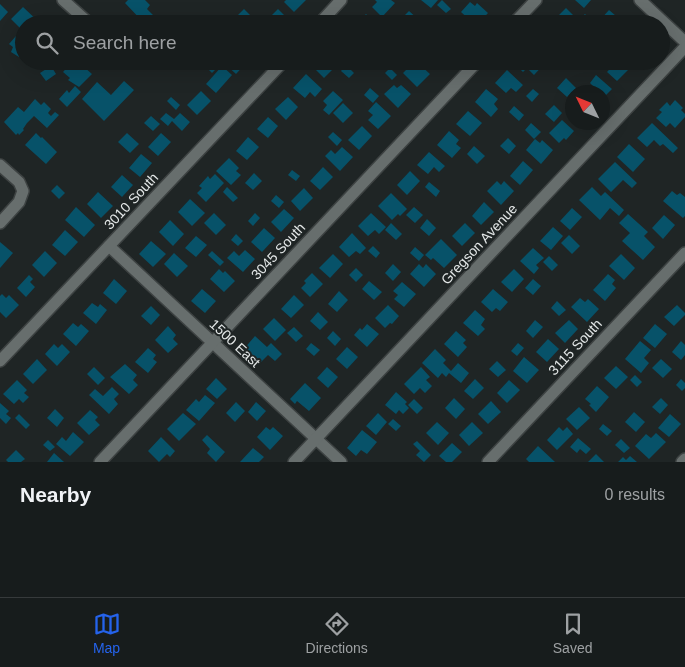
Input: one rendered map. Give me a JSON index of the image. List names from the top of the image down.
{
  "streets": {
    "street": [
      "3010 South",
      "Gregson Avenue",
      "3045 South",
      "1500 East",
      "3115 South"
    ]
  },
  "crossings": [
    ["3010 South", "1500 East"],
    ["Gregson Avenue", "1500 East"],
    ["3045 South", "1500 East"]
  ],
  "north": "top left",
  "page": {
    "search": "Search here",
    "heading": ["Nearby", "0 results"],
    "nav": ["Map", "Directions", "Saved"]
  }
}
